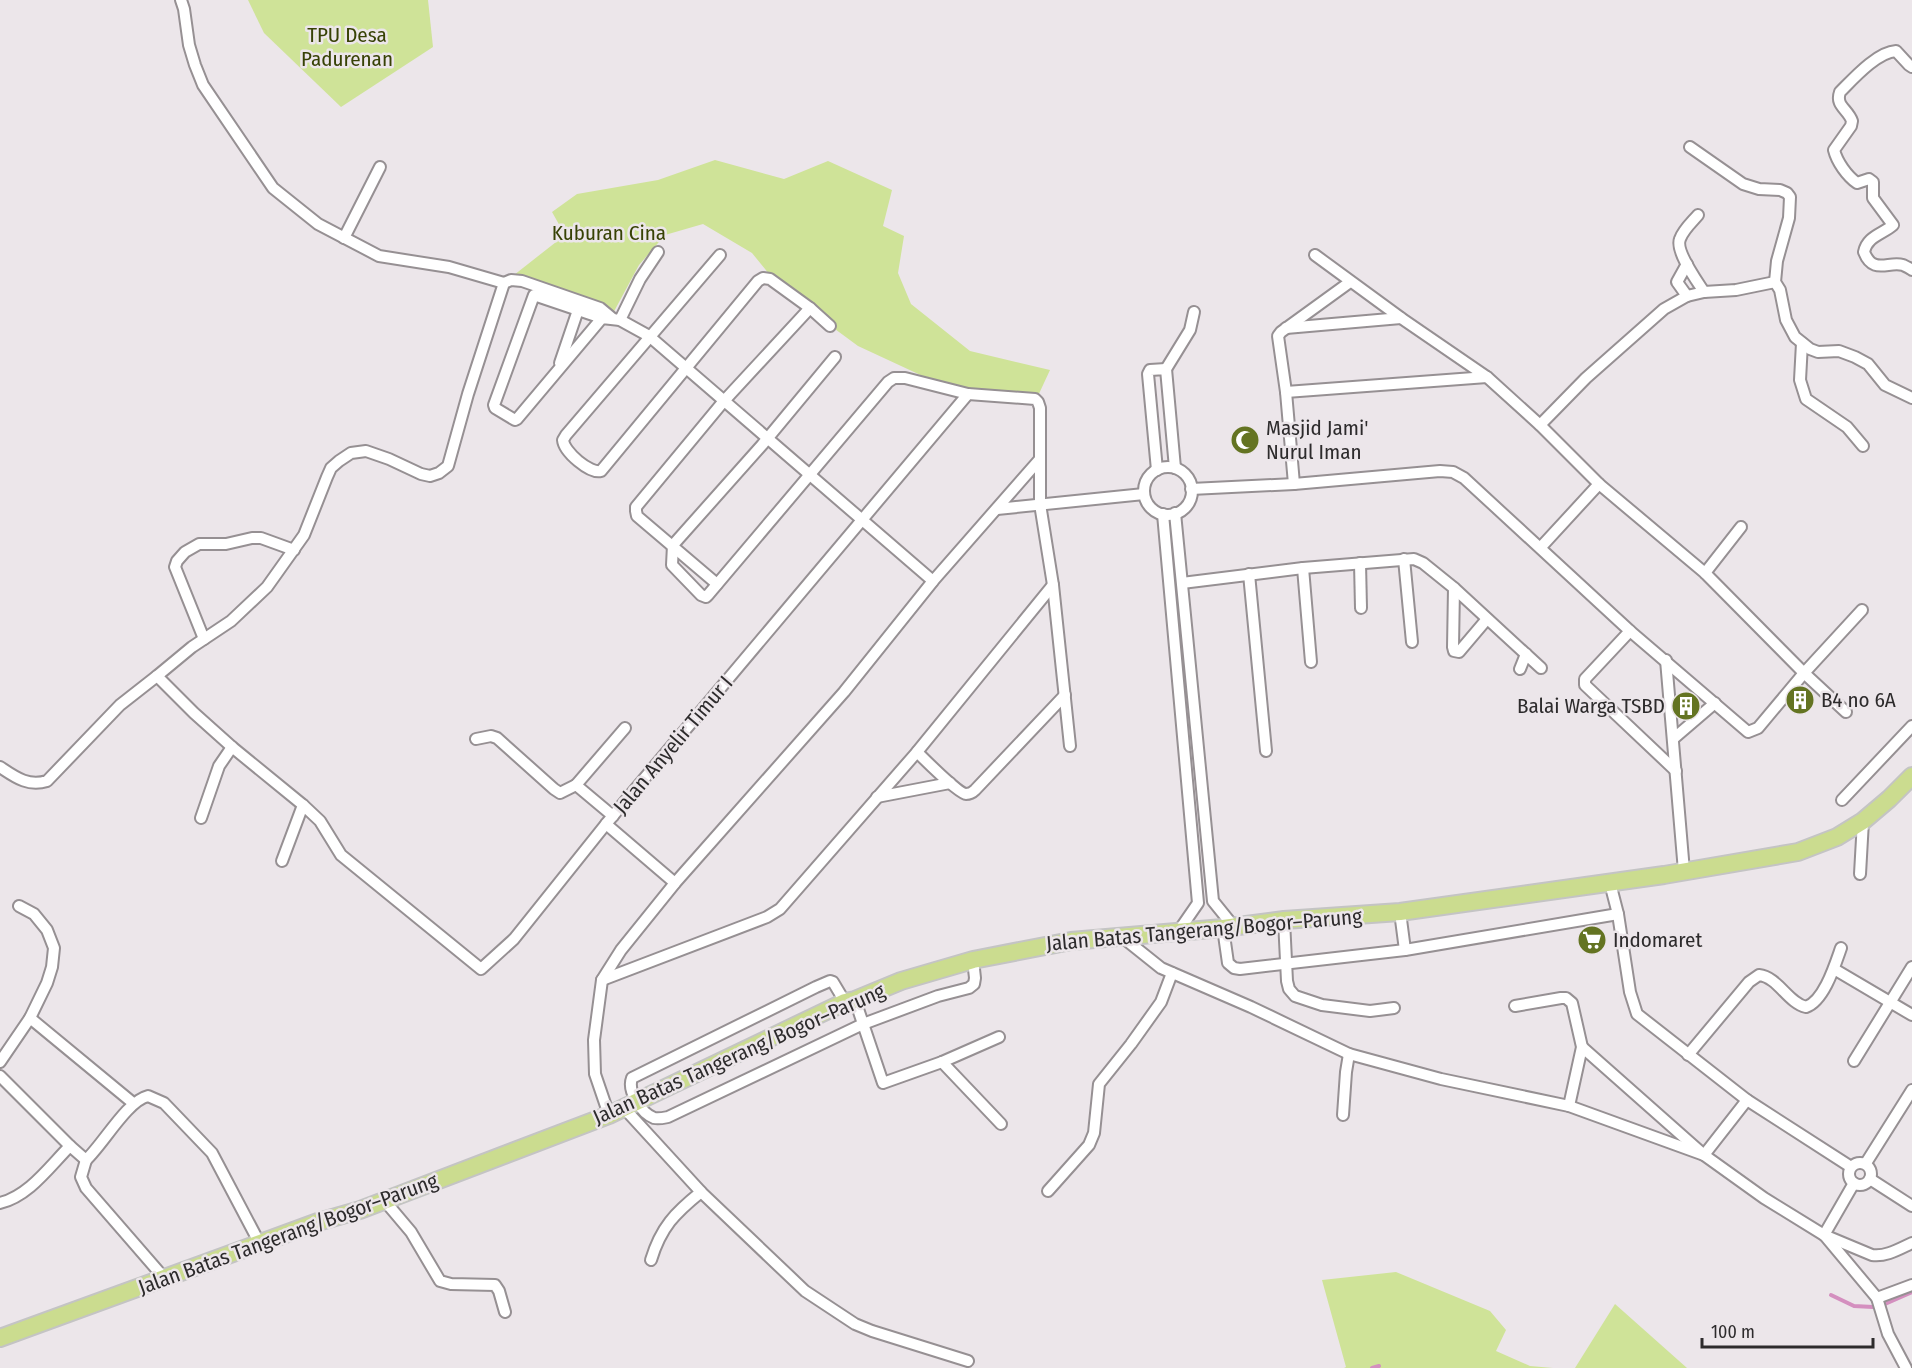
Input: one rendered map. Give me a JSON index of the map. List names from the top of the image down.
{
  "streets": {
    "main road": ["Jalan Batas Tangerang/Bogor–Parung"],
    "street": ["Jalan Anyelir Timur I"]
  },
  "parks": ["TPU Desa Padurenan", "Kuburan Cina"],
  "places": {
    "mosque": ["Masjid Jami' Nurul Iman"],
    "building": ["B4 no 6A", "Balai Warga TSBD"],
    "supermarket": ["Indomaret"]
  },
  "scale_bar": "100 m"
}
